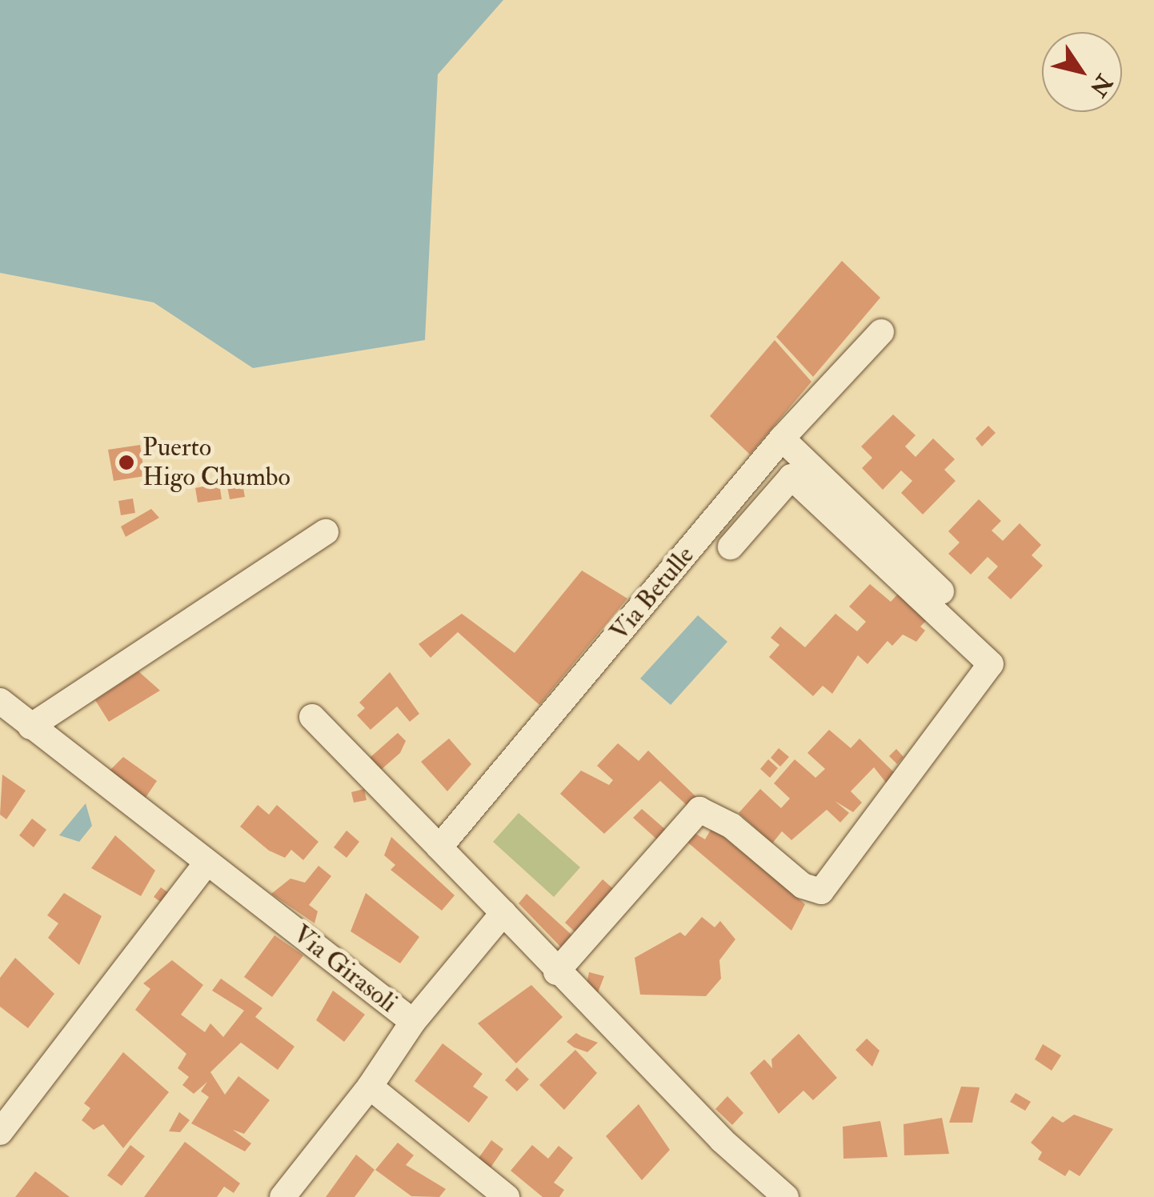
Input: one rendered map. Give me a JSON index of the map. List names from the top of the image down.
{
  "streets": {
    "street": ["Via Betulle", "Via Girasoli"]
  },
  "places": ["Puerto Higo Chumbo"],
  "north": "bottom right"
}
